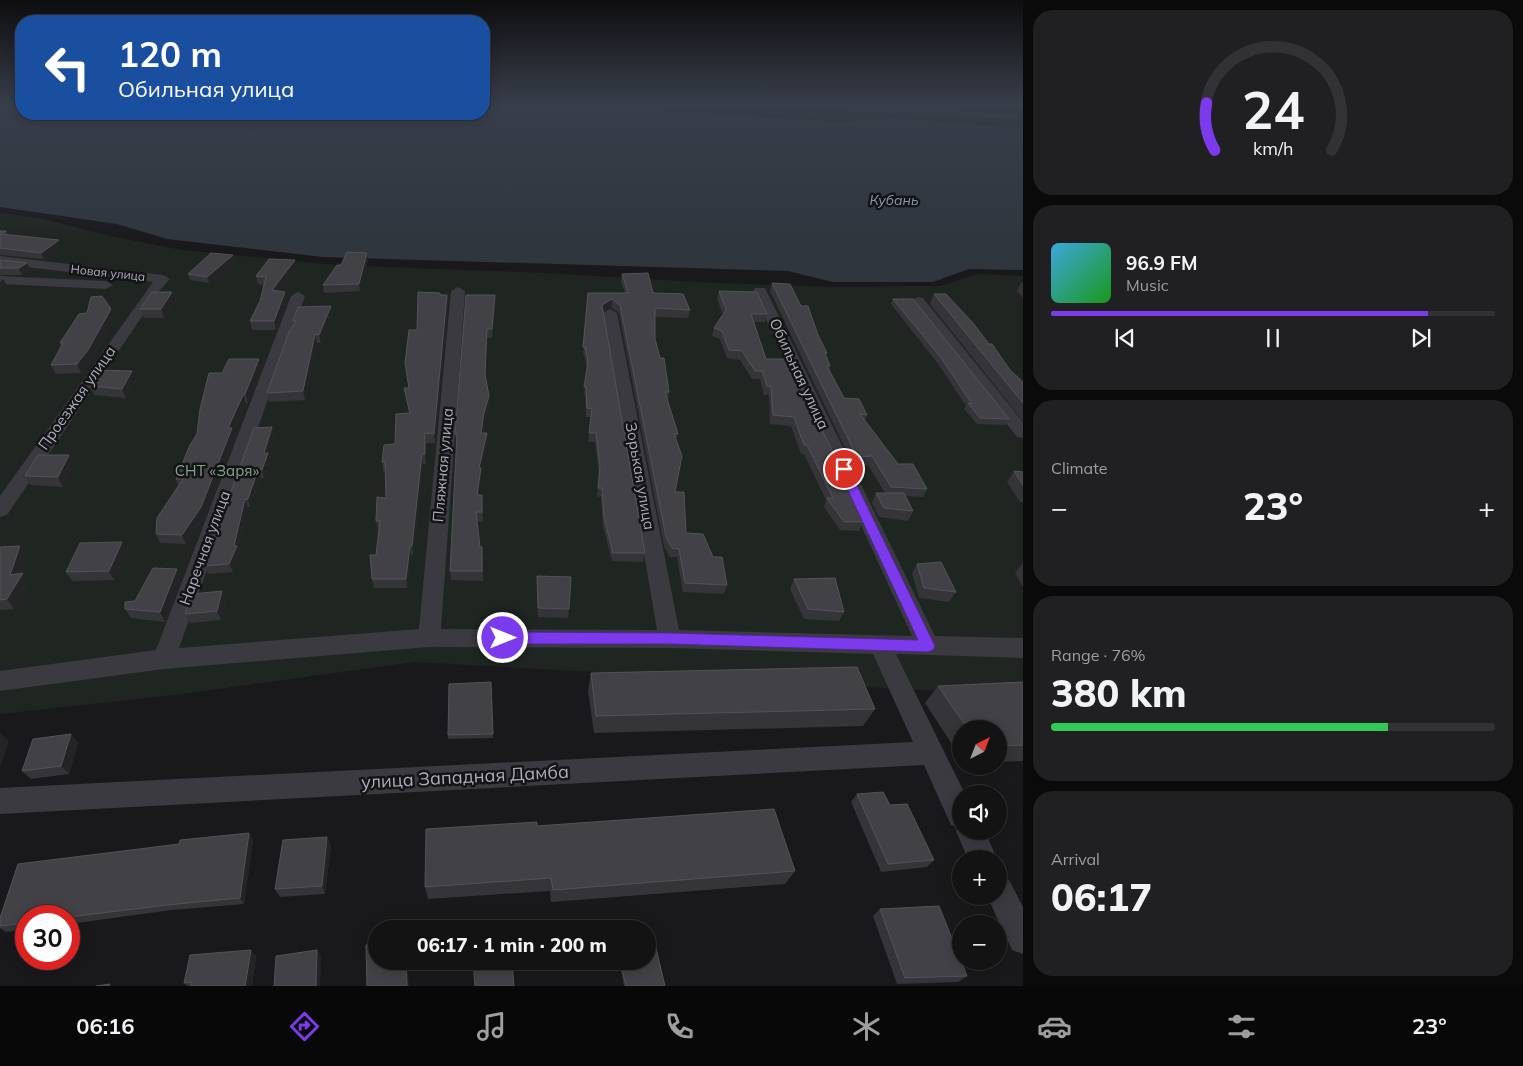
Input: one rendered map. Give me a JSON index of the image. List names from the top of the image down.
{
  "streets": {
    "street": [
      "Новая улица",
      "Обильная улица",
      "Проезжая улица",
      "Пляжная улица",
      "Зорькая улица",
      "Наречная улица",
      "улица Западная Дамба"
    ]
  },
  "crossings": [
    ["Новая улица", "Проезжая улица"]
  ],
  "water": ["Кубань"],
  "parks": ["СНТ «Заря»"],
  "north": "top right",
  "page": {
    "turn": ["120 m", "Обильная улица"],
    "song": ["96.9 FM", "Music"],
    "tile": [
      "Climate",
      ["Range · 76%", "380 km"],
      ["Arrival", "06:17"]
    ],
    "heat": ["−", "23°", "+"],
    "map_buttons": ["+", "−"],
    "limit": "30",
    "trip": "06:17 · 1 min · 200 m",
    "tabs": ["06:16", "23°"],
    "gauge": ["24", "km/h"]
  }
}
